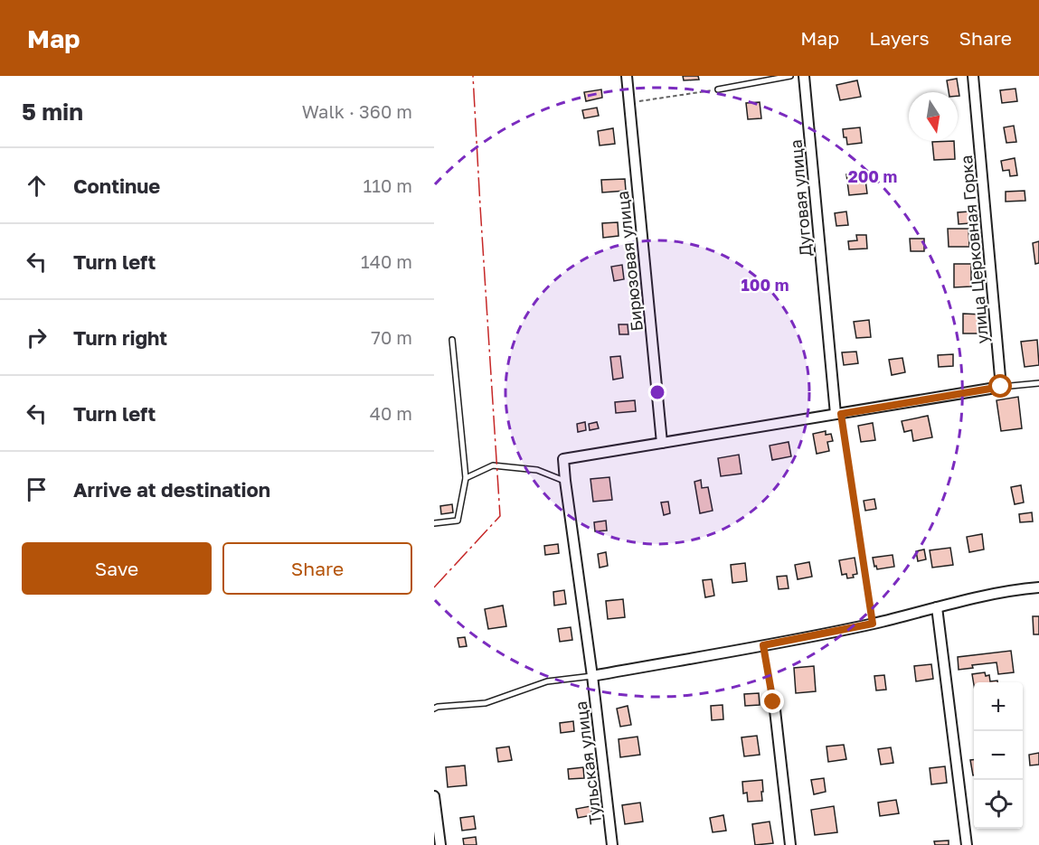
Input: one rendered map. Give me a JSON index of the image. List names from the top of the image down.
{
  "streets": {
    "street": [
      "Дуговая улица",
      "улица Церковная Горка",
      "Бирюзовая улица",
      "Тульская улица"
    ]
  },
  "crossings": [
    ["Бирюзовая улица", "Тульская улица"]
  ],
  "north": "bottom",
  "page": {
    "header": "Map",
    "nav": ["Map", "Layers", "Share"],
    "heading": ["5 min", "Walk · 360 m"],
    "list": [
      ["Continue", "110 m"],
      ["Turn left", "140 m"],
      ["Turn right", "70 m"],
      ["Turn left", "40 m"],
      "Arrive at destination"
    ],
    "buttons": ["Save", "Share"],
    "map_buttons": ["+", "−"]
  },
  "rings": ["200 m", "100 m"]
}
